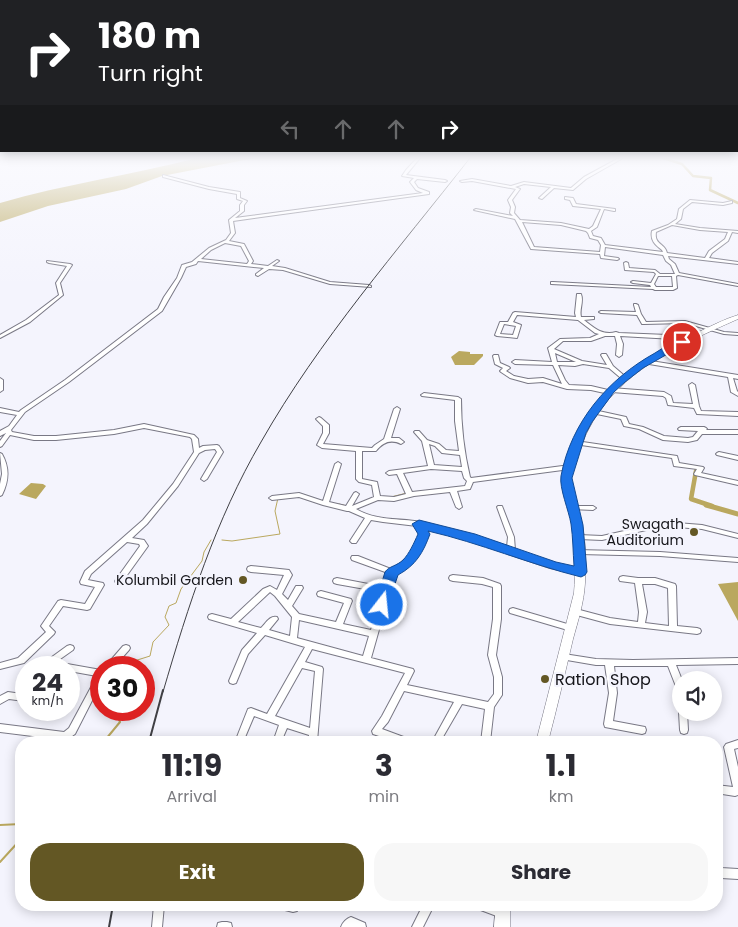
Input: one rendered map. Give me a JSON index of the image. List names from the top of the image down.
{
  "places": ["Swagath Auditorium", "Kolumbil Garden", "Ration Shop"],
  "page": {
    "turn": ["180 m", "Turn right"],
    "speed": "24 km/h",
    "limit": "30",
    "eta": [
      "11:19",
      "Arrival",
      "3",
      "min",
      "1.1",
      "km"
    ],
    "buttons": ["Exit", "Share"]
  }
}
